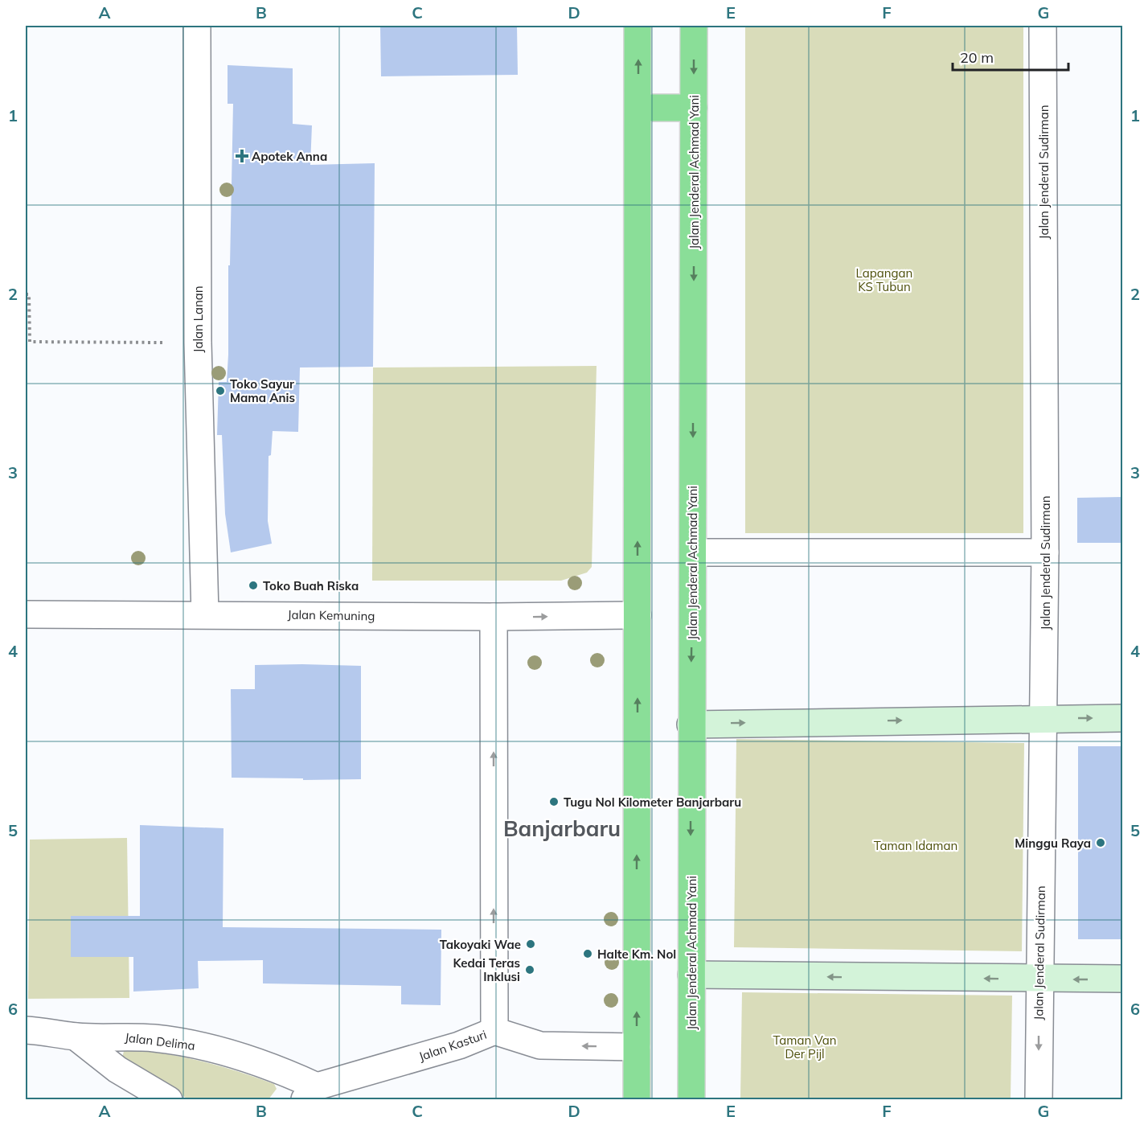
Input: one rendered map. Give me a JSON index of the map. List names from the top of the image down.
{
  "streets": {
    "highway": ["Jalan Jenderal Achmad Yani"],
    "street": [
      "Jalan Jenderal Sudirman",
      "Jalan Lanan",
      "Jalan Kemuning",
      "Jalan Delima",
      "Jalan Kasturi"
    ]
  },
  "crossings": [
    ["Jalan Lanan", "Jalan Kemuning"],
    ["Jalan Delima", "Jalan Kasturi"]
  ],
  "one_way": ["Jalan Kasturi"],
  "districts": ["Banjarbaru"],
  "parks": ["Lapangan KS Tubun", "Taman Idaman", "Taman Van Der Pijl"],
  "places": {
    "health": ["Apotek Anna"],
    "other": [
      "Toko Sayur Mama Anis",
      "Toko Buah Riska",
      "Tugu Nol Kilometer Banjarbaru",
      "Minggu Raya",
      "Takoyaki Wae",
      "Halte Km. Nol",
      "Kedai Teras Inklusi"
    ]
  },
  "scale_bar": "20 m",
  "grid": {
    "columns": [
      "A",
      "B",
      "C",
      "D",
      "E",
      "F",
      "G"
    ],
    "rows": [
      "1",
      "2",
      "3",
      "4",
      "5",
      "6"
    ]
  }
}
